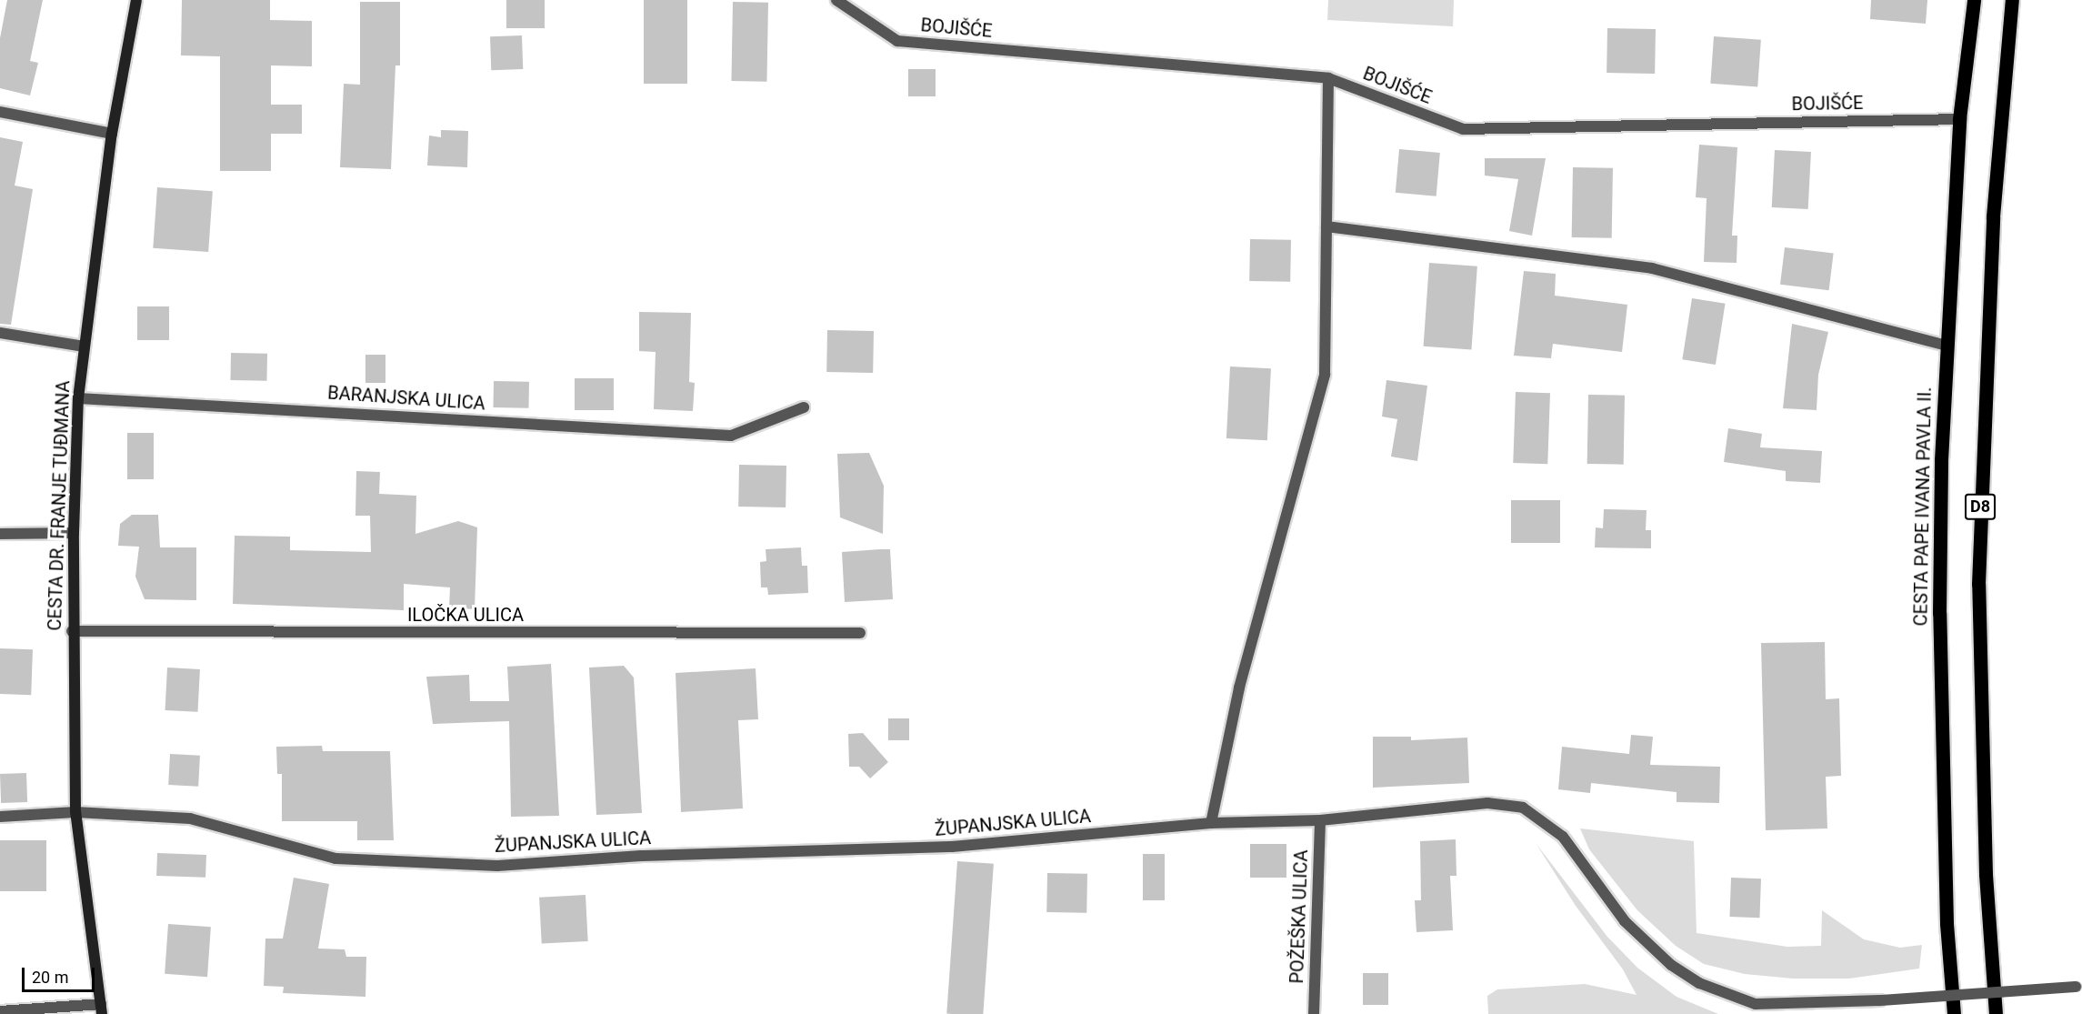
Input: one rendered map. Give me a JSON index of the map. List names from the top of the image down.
{
  "streets": {
    "main road": ["CESTA DR. FRANJE TUĐMANA", "CESTA PAPE IVANA PAVLA II.", "D8"],
    "street": [
      "BOJIŠĆE",
      "BARANJSKA ULICA",
      "ILOČKA ULICA",
      "ŽUPANJSKA ULICA",
      "POŽEŠKA ULICA"
    ]
  },
  "crossings": [
    ["BOJIŠĆE", "CESTA PAPE IVANA PAVLA II."],
    ["BARANJSKA ULICA", "CESTA DR. FRANJE TUĐMANA"],
    ["CESTA DR. FRANJE TUĐMANA", "ILOČKA ULICA"],
    ["CESTA DR. FRANJE TUĐMANA", "ŽUPANJSKA ULICA"],
    ["ŽUPANJSKA ULICA", "POŽEŠKA ULICA"]
  ],
  "scale_bar": "20 m"
}
